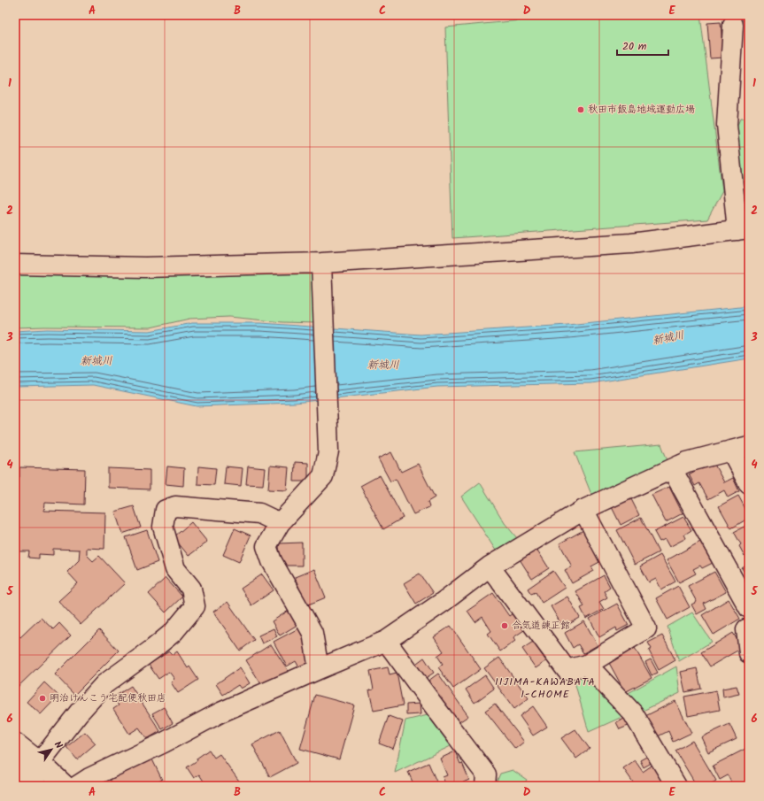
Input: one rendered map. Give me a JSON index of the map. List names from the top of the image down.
{
  "districts": ["IIJIMA-KAWABATA 1-CHOME"],
  "water": ["新城川"],
  "places": ["秋田市飯島地域運動広場", "合気道錬正館", "明治けんこう宅配便秋田店"],
  "scale_bar": "20 m",
  "north": "top right",
  "grid": {
    "columns": [
      "A",
      "B",
      "C",
      "D",
      "E"
    ],
    "rows": [
      "1",
      "2",
      "3",
      "4",
      "5",
      "6"
    ]
  }
}
